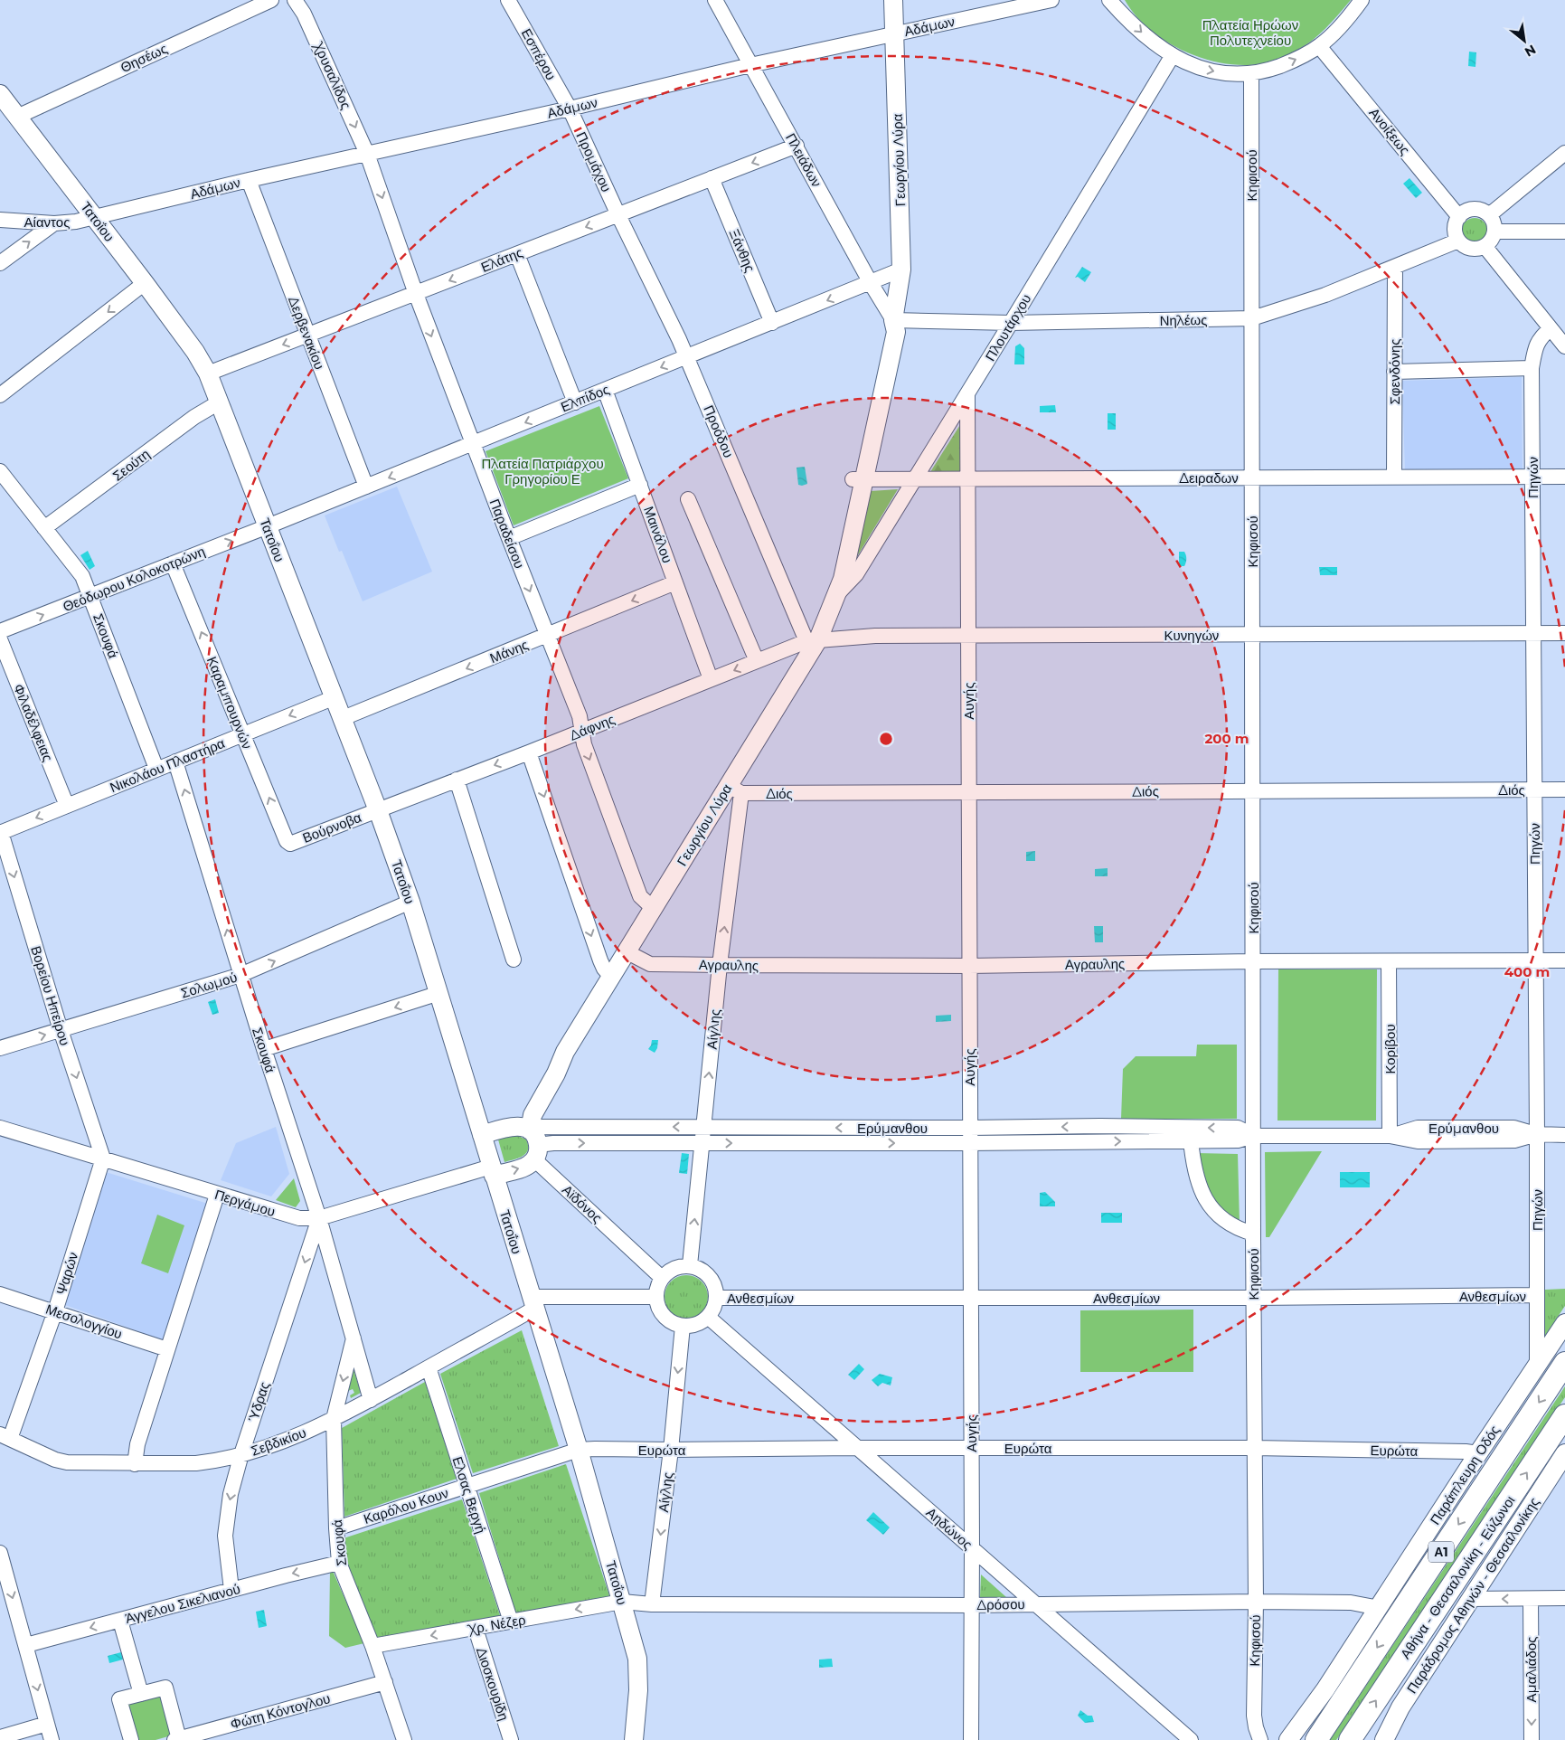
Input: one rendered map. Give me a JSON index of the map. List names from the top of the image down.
{
  "streets": {
    "highway": ["Α1", "Αθήνα - Θεσσαλονίκη - Εύζωνοι"],
    "main road": [
      "Γεωργίου Λύρα",
      "Τατοΐου",
      "Ερύμανθου",
      "Παράπλευρη Οδός",
      "Παράδρομος Αθηνών - Θεσσαλονίκης"
    ],
    "street": [
      "Αδάμων",
      "Εσπέρου",
      "Θησέως",
      "Χρυσαλίδος",
      "Ανοίξεως",
      "Πλειάδων",
      "Προμάχου",
      "Κηφισού",
      "Αίαντος",
      "Ξάνθης",
      "Ελάτης",
      "Νηλέως",
      "Πλουτάρχου",
      "Δερβενακίου",
      "Σφενδόνης",
      "Ελπίδος",
      "Προόδου",
      "Σεούτη",
      "Δειραδων",
      "Πηγών",
      "Παραδείσου",
      "Μαινάλου",
      "Θεόδωρου Κολοκοτρώνη",
      "Κυνηγών",
      "Σκουφά",
      "Μάνης",
      "Αυγής",
      "Καραμπουρνών",
      "Φιλαδέλφειας",
      "Δάφνης",
      "Νικολάου Πλαστήρα",
      "Διός",
      "Βούρνοβα",
      "Αγραυλης",
      "Σολωμού",
      "Βορείου Ηπείρου",
      "Αίγλης",
      "Κορίβου",
      "Περγάμου",
      "Αϊδόνος",
      "Ψαρών",
      "Ανθεσμίων",
      "Μεσολογγίου",
      "Ύδρας",
      "Σεβδικίου",
      "Ευρώτα",
      "Ελσας Βεργή",
      "Καρόλου Κουν",
      "Αηδώνος",
      "Άγγελου Σικελιανού",
      "Δρόσου",
      "Χρ. Νέζερ",
      "Αμαλιάδος",
      "Διοσκουρίδη",
      "Φώτη Κόντογλου"
    ]
  },
  "crossings": [
    ["Αδάμων", "Εσπέρου"],
    ["Αδάμων", "Χρυσαλίδος"],
    ["Αδάμων", "Πλειάδων"],
    ["Αδάμων", "Γεωργίου Λύρα"],
    ["Αδάμων", "Προμάχου"],
    ["Αδάμων", "Αίαντος"],
    ["Αδάμων", "Τατοΐου"],
    ["Αδάμων", "Δερβενακίου"],
    ["Αδάμων", "Παραδείσου"],
    ["Εσπέρου", "Προμάχου"],
    ["Θησέως", "Τατοΐου"],
    ["Χρυσαλίδος", "Παραδείσου"],
    ["Ανοίξεως", "Νηλέως"],
    ["Πλειάδων", "Γεωργίου Λύρα"],
    ["Πλειάδων", "Ελάτης"],
    ["Πλειάδων", "Νηλέως"],
    ["Πλειάδων", "Ελπίδος"],
    ["Γεωργίου Λύρα", "Νηλέως"],
    ["Γεωργίου Λύρα", "Πλουτάρχου"],
    ["Γεωργίου Λύρα", "Ελπίδος"],
    ["Γεωργίου Λύρα", "Προόδου"],
    ["Γεωργίου Λύρα", "Δειραδων"],
    ["Γεωργίου Λύρα", "Παραδείσου"],
    ["Γεωργίου Λύρα", "Κυνηγών"],
    ["Γεωργίου Λύρα", "Δάφνης"],
    ["Γεωργίου Λύρα", "Διός"],
    ["Γεωργίου Λύρα", "Αγραυλης"],
    ["Γεωργίου Λύρα", "Αίγλης"],
    ["Γεωργίου Λύρα", "Ερύμανθου"],
    ["Γεωργίου Λύρα", "Αϊδόνος"],
    ["Προμάχου", "Ελάτης"],
    ["Προμάχου", "Προόδου"],
    ["Κηφισού", "Νηλέως"],
    ["Κηφισού", "Δειραδων"],
    ["Κηφισού", "Κυνηγών"],
    ["Κηφισού", "Διός"],
    ["Κηφισού", "Αγραυλης"],
    ["Κηφισού", "Ερύμανθου"],
    ["Κηφισού", "Ανθεσμίων"],
    ["Κηφισού", "Ευρώτα"],
    ["Κηφισού", "Δρόσου"],
    ["Αίαντος", "Τατοΐου"],
    ["Τατοΐου", "Ελάτης"],
    ["Τατοΐου", "Ελπίδος"],
    ["Τατοΐου", "Σεούτη"],
    ["Τατοΐου", "Θεόδωρου Κολοκοτρώνη"],
    ["Τατοΐου", "Μάνης"],
    ["Τατοΐου", "Δάφνης"],
    ["Τατοΐου", "Νικολάου Πλαστήρα"],
    ["Τατοΐου", "Βούρνοβα"],
    ["Τατοΐου", "Σολωμού"],
    ["Τατοΐου", "Περγάμου"],
    ["Τατοΐου", "Σεβδικίου"],
    ["Τατοΐου", "Ευρώτα"],
    ["Τατοΐου", "Καρόλου Κουν"],
    ["Τατοΐου", "Δρόσου"],
    ["Τατοΐου", "Χρ. Νέζερ"],
    ["Ξάνθης", "Ελάτης"],
    ["Ξάνθης", "Ελπίδος"],
    ["Ελάτης", "Δερβενακίου"],
    ["Ελάτης", "Προόδου"],
    ["Ελάτης", "Παραδείσου"],
    ["Νηλέως", "Πλουτάρχου"],
    ["Νηλέως", "Σφενδόνης"],
    ["Πλουτάρχου", "Δειραδων"],
    ["Πλουτάρχου", "Αυγής"],
    ["Δερβενακίου", "Ελπίδος"],
    ["Σφενδόνης", "Δειραδων"],
    ["Ελπίδος", "Προόδου"],
    ["Ελπίδος", "Παραδείσου"],
    ["Ελπίδος", "Μαινάλου"],
    ["Ελπίδος", "Θεόδωρου Κολοκοτρώνη"],
    ["Προόδου", "Κυνηγών"],
    ["Προόδου", "Δάφνης"],
    ["Σεούτη", "Σκουφά"],
    ["Δειραδων", "Πηγών"],
    ["Δειραδων", "Αυγής"],
    ["Πηγών", "Κυνηγών"],
    ["Πηγών", "Διός"],
    ["Πηγών", "Αγραυλης"],
    ["Πηγών", "Ερύμανθου"],
    ["Πηγών", "Ανθεσμίων"],
    ["Πηγών", "Παράπλευρη Οδός"],
    ["Παραδείσου", "Μάνης"],
    ["Παραδείσου", "Δάφνης"],
    ["Μαινάλου", "Μάνης"],
    ["Μαινάλου", "Δάφνης"],
    ["Θεόδωρου Κολοκοτρώνη", "Σκουφά"],
    ["Θεόδωρου Κολοκοτρώνη", "Καραμπουρνών"],
    ["Κυνηγών", "Αυγής"],
    ["Κυνηγών", "Δάφνης"],
    ["Σκουφά", "Νικολάου Πλαστήρα"],
    ["Σκουφά", "Σολωμού"],
    ["Σκουφά", "Περγάμου"],
    ["Σκουφά", "Ύδρας"],
    ["Σκουφά", "Σεβδικίου"],
    ["Σκουφά", "Καρόλου Κουν"],
    ["Σκουφά", "Άγγελου Σικελιανού"],
    ["Σκουφά", "Χρ. Νέζερ"],
    ["Σκουφά", "Φώτη Κόντογλου"],
    ["Αυγής", "Διός"],
    ["Αυγής", "Αγραυλης"],
    ["Αυγής", "Ερύμανθου"],
    ["Αυγής", "Ανθεσμίων"],
    ["Αυγής", "Ευρώτα"],
    ["Αυγής", "Αηδώνος"],
    ["Αυγής", "Δρόσου"],
    ["Καραμπουρνών", "Νικολάου Πλαστήρα"],
    ["Καραμπουρνών", "Βούρνοβα"],
    ["Φιλαδέλφειας", "Νικολάου Πλαστήρα"],
    ["Δάφνης", "Βούρνοβα"],
    ["Νικολάου Πλαστήρα", "Βορείου Ηπείρου"],
    ["Διός", "Αίγλης"],
    ["Αγραυλης", "Αίγλης"],
    ["Αγραυλης", "Κορίβου"],
    ["Σολωμού", "Βορείου Ηπείρου"],
    ["Βορείου Ηπείρου", "Περγάμου"],
    ["Βορείου Ηπείρου", "Ψαρών"],
    ["Αίγλης", "Ερύμανθου"],
    ["Αίγλης", "Αϊδόνος"],
    ["Αίγλης", "Ανθεσμίων"],
    ["Αίγλης", "Ευρώτα"],
    ["Αίγλης", "Αηδώνος"],
    ["Αίγλης", "Δρόσου"],
    ["Κορίβου", "Ερύμανθου"],
    ["Ερύμανθου", "Αϊδόνος"],
    ["Περγάμου", "Ψαρών"],
    ["Περγάμου", "Ύδρας"],
    ["Αϊδόνος", "Ανθεσμίων"],
    ["Αϊδόνος", "Αηδώνος"],
    ["Ψαρών", "Μεσολογγίου"],
    ["Ψαρών", "Σεβδικίου"],
    ["Ανθεσμίων", "Αηδώνος"],
    ["Ύδρας", "Σεβδικίου"],
    ["Ύδρας", "Άγγελου Σικελιανού"],
    ["Σεβδικίου", "Ελσας Βεργή"],
    ["Ευρώτα", "Παράπλευρη Οδός"],
    ["Ευρώτα", "Καρόλου Κουν"],
    ["Ευρώτα", "Αηδώνος"],
    ["Παράπλευρη Οδός", "Δρόσου"],
    ["Ελσας Βεργή", "Καρόλου Κουν"],
    ["Ελσας Βεργή", "Χρ. Νέζερ"],
    ["Αηδώνος", "Δρόσου"],
    ["Δρόσου", "Χρ. Νέζερ"],
    ["Χρ. Νέζερ", "Διοσκουρίδη"]
  ],
  "one_way": [
    "Χρυσαλίδος",
    "Ελάτης",
    "Ελπίδος",
    "Θεόδωρου Κολοκοτρώνη",
    "Καραμπουρνών",
    "Νικολάου Πλαστήρα",
    "Βορείου Ηπείρου",
    "Άγγελου Σικελιανού",
    "Χρ. Νέζερ",
    "Αμαλιάδος"
  ],
  "parks": ["Πλατεία Ηρώων Πολυτεχνείου", "Πλατεία Πατριάρχου Γρηγορίου Ε"],
  "north": "bottom right",
  "rings": ["200 m", "400 m"]
}
